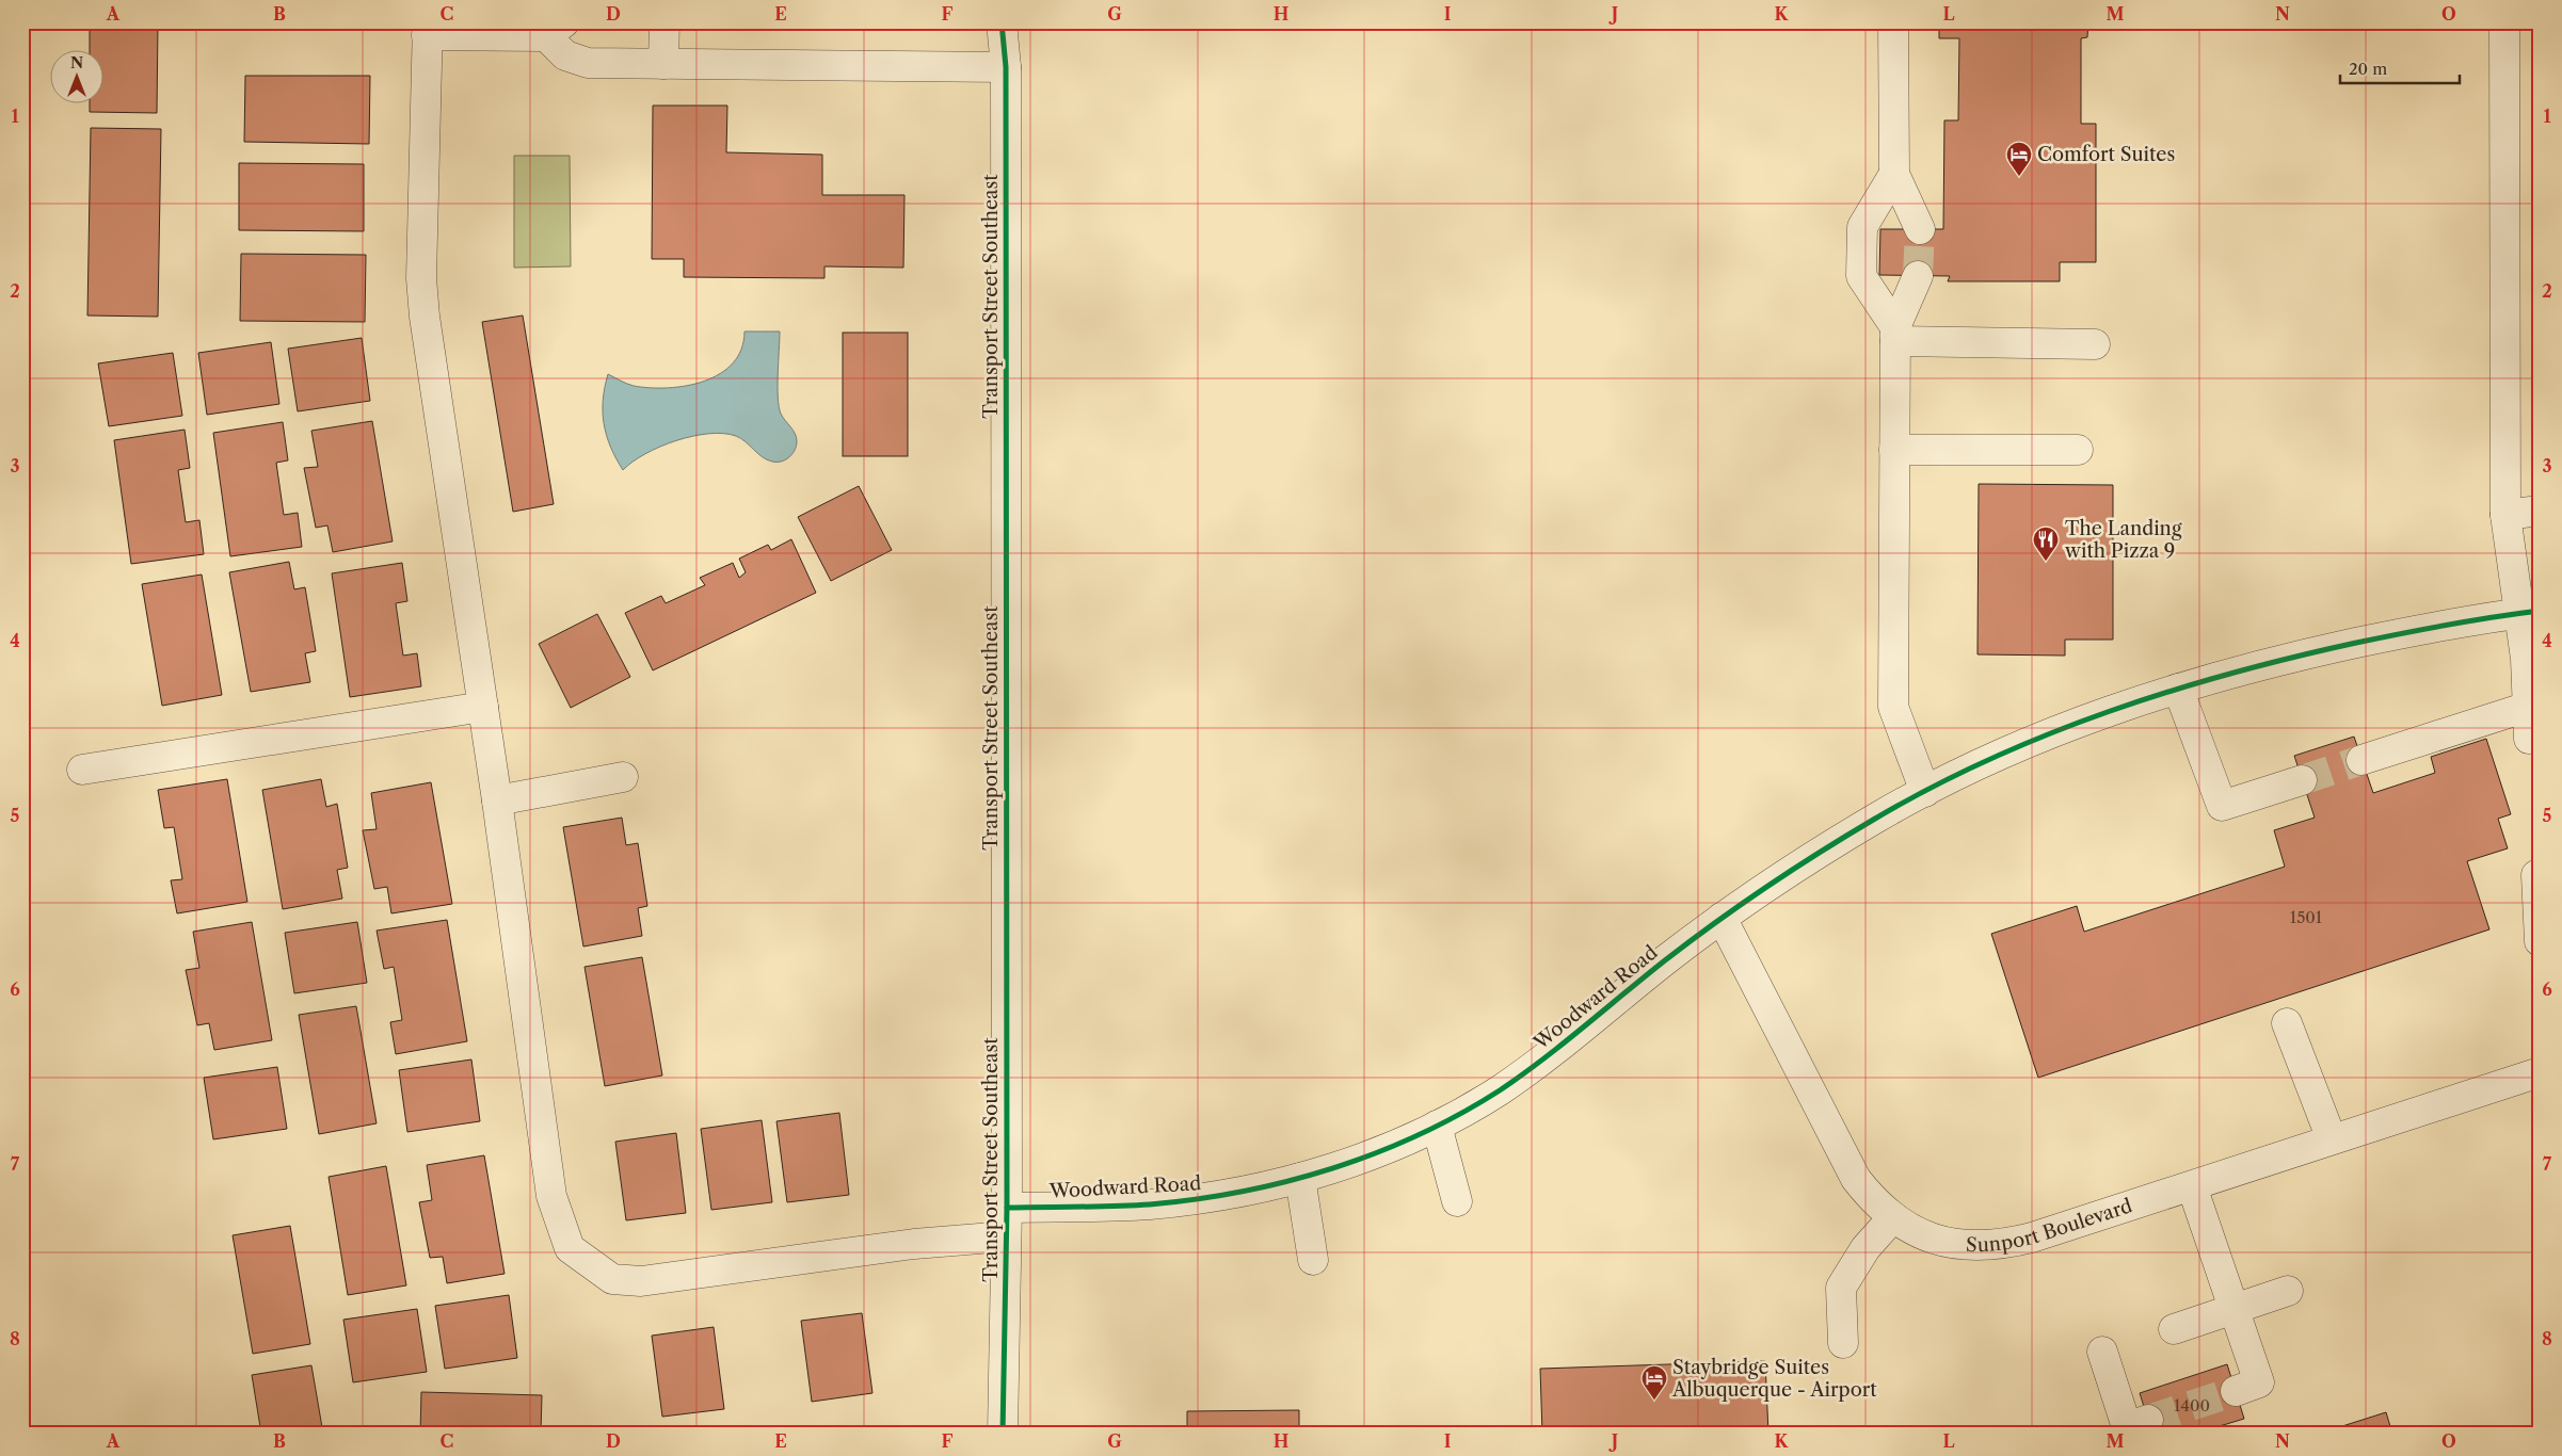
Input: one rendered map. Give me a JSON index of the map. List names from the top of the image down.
{
  "streets": {
    "street": ["Transport Street Southeast", "Woodward Road", "Sunport Boulevard"]
  },
  "crossings": [
    ["Transport Street Southeast", "Woodward Road"],
    ["Woodward Road", "Sunport Boulevard"]
  ],
  "places": {
    "hotel": ["Comfort Suites", "Staybridge Suites Albuquerque - Airport"],
    "restaurant": ["The Landing with Pizza 9"]
  },
  "house_numbers": ["1501", "1400"],
  "scale_bar": "20 m",
  "north": "top",
  "grid": {
    "columns": [
      "A",
      "B",
      "C",
      "D",
      "E",
      "F",
      "G",
      "H",
      "I",
      "J",
      "K",
      "L",
      "M",
      "N",
      "O"
    ],
    "rows": [
      "1",
      "2",
      "3",
      "4",
      "5",
      "6",
      "7",
      "8"
    ]
  }
}
